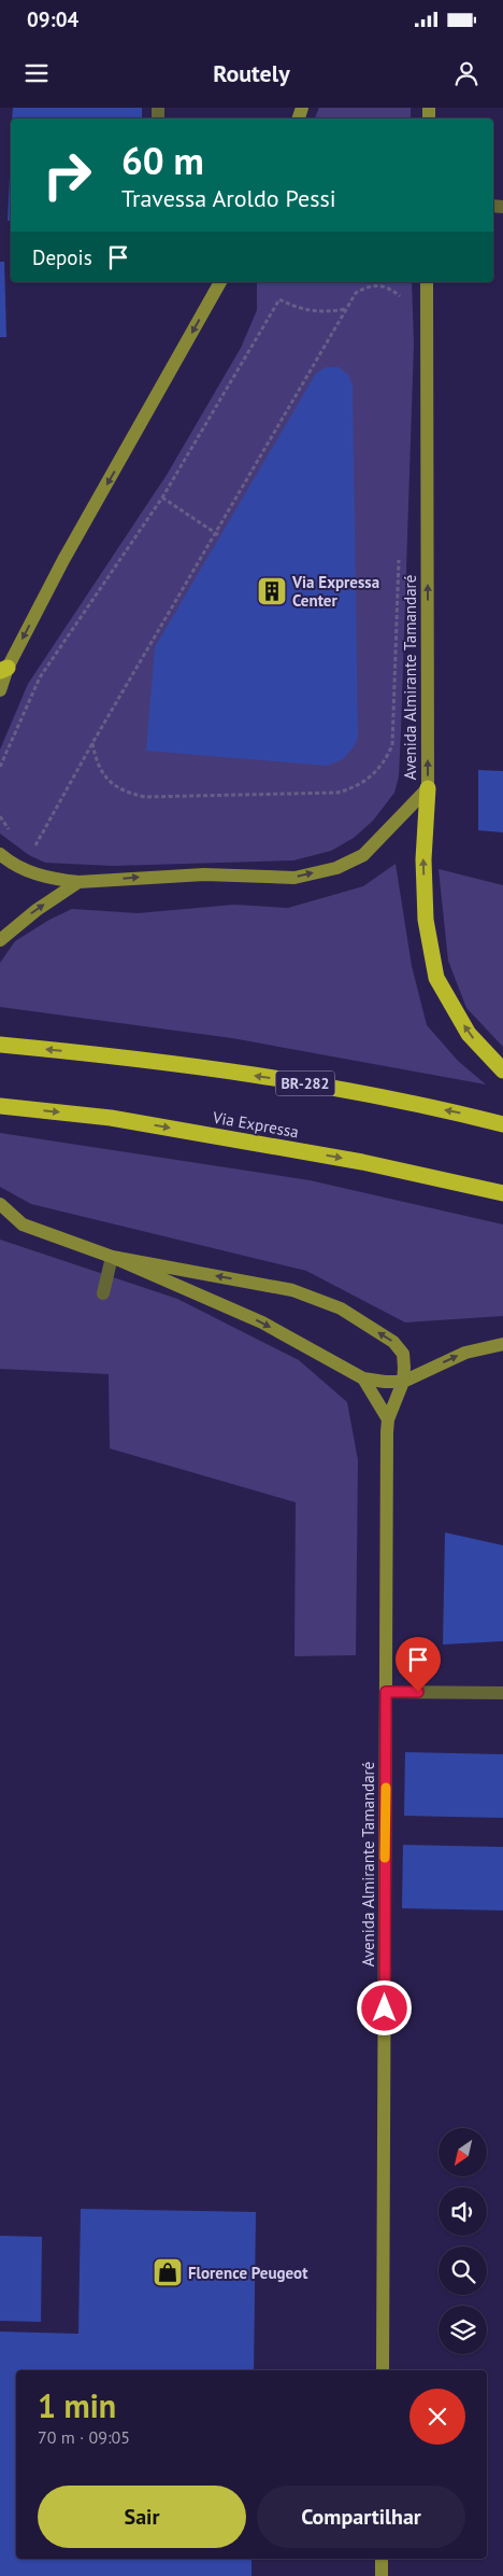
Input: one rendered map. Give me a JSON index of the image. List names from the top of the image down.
{
  "streets": {
    "highway": ["BR-282", "Via Expressa"],
    "main road": ["Avenida Almirante Tamandaré"]
  },
  "places": {
    "building": ["Via Expressa Center"],
    "shop": ["Florence Peugeot"]
  },
  "north": "bottom left",
  "page": {
    "status": "09:04",
    "header": "Routely",
    "turn": ["60 m", "Travessa Aroldo Pessi"],
    "then": "Depois",
    "heading": ["1 min", "70 m · 09:05"],
    "buttons": ["Sair", "Compartilhar"]
  }
}
